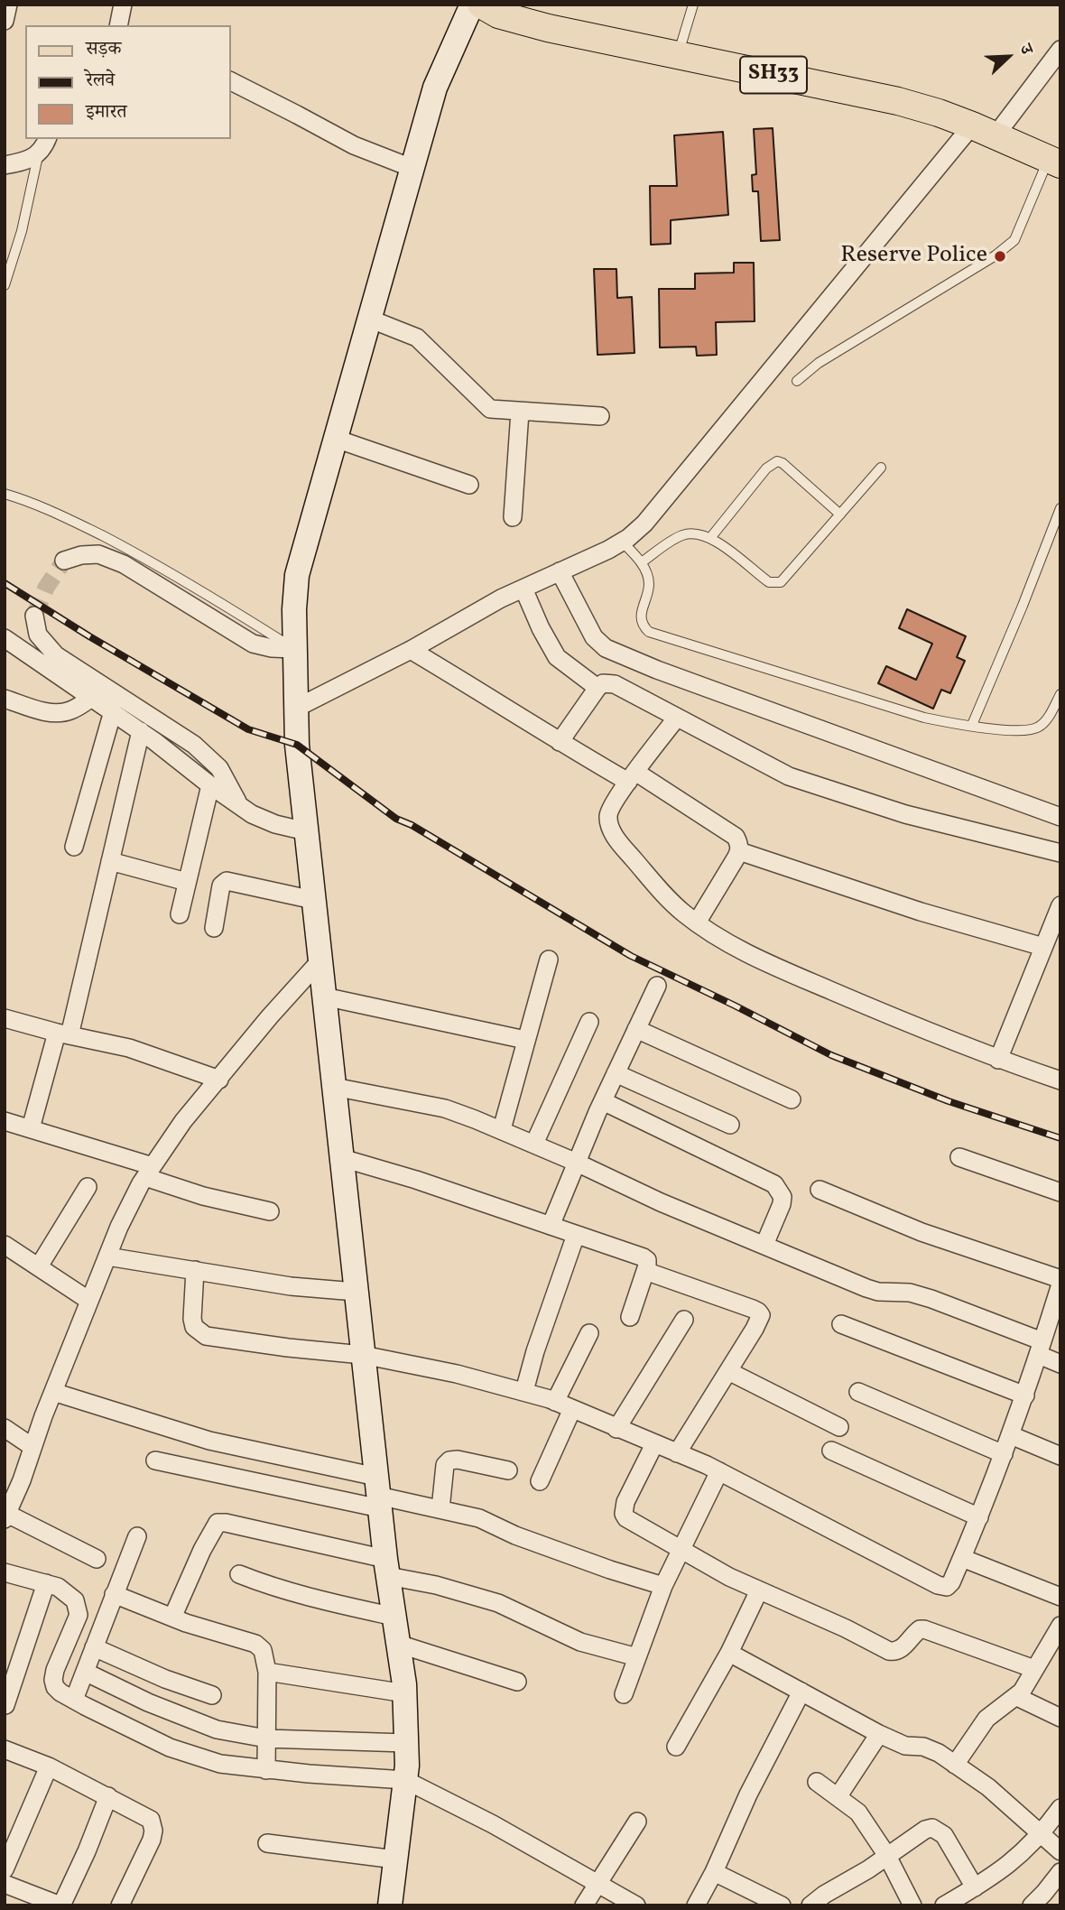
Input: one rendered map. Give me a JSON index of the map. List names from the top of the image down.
{
  "streets": {
    "main road": ["SH33"]
  },
  "places": ["Reserve Police"],
  "legend": ["सड़क", "रेलवे", "इमारत"],
  "north": "top right"
}
